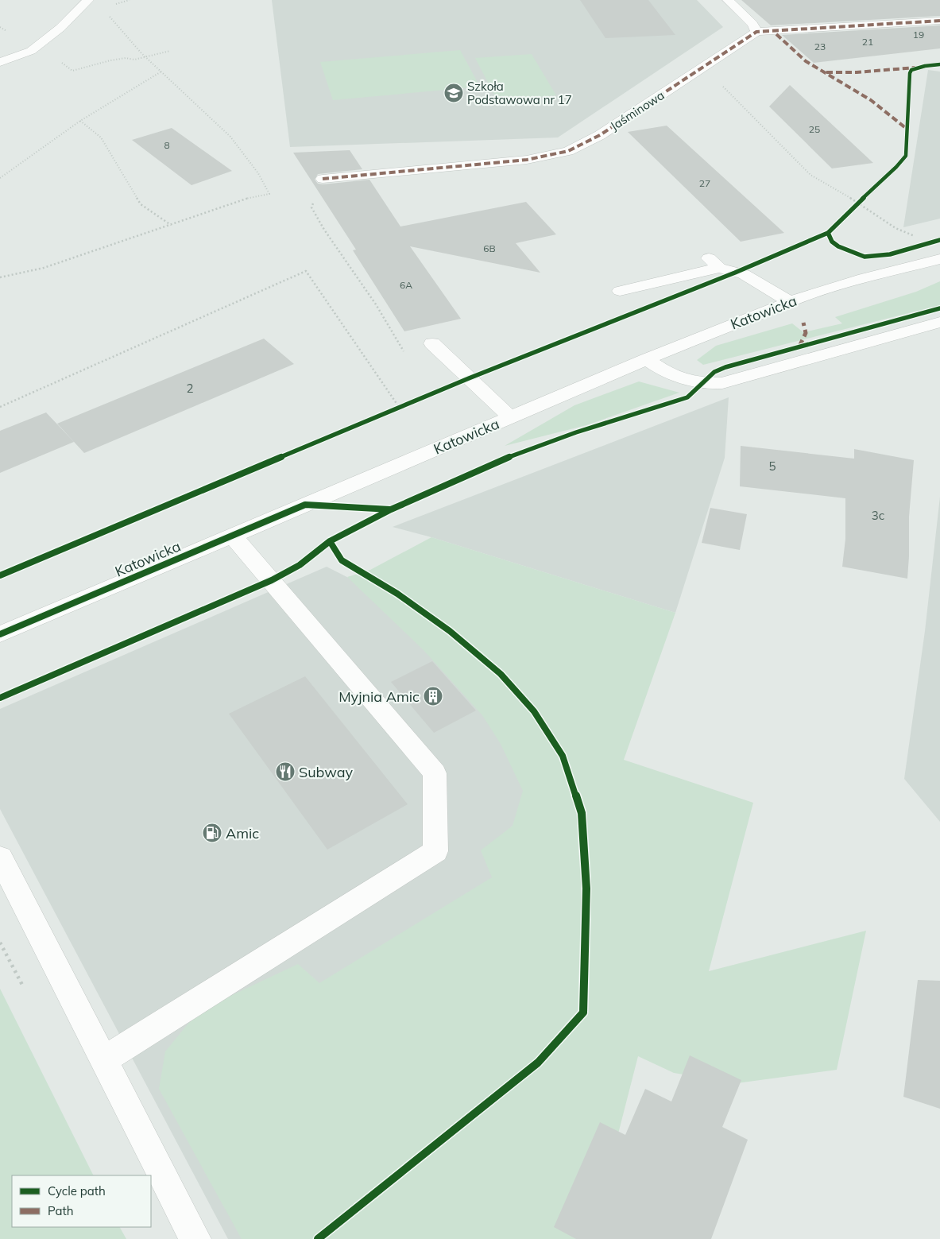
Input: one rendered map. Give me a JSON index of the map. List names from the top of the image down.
{
  "streets": {
    "street": ["Jaśminowa", "Katowicka"]
  },
  "places": {
    "school or university": ["Szkoła Podstawowa nr 17"],
    "building": ["Myjnia Amic"],
    "restaurant": ["Subway"],
    "fuel station": ["Amic"]
  },
  "house_numbers": [
    "19",
    "21",
    "23",
    "25",
    "8",
    "27",
    "6B",
    "6A",
    "2",
    "5",
    "3c"
  ],
  "legend": ["Cycle path", "Path"]
}
